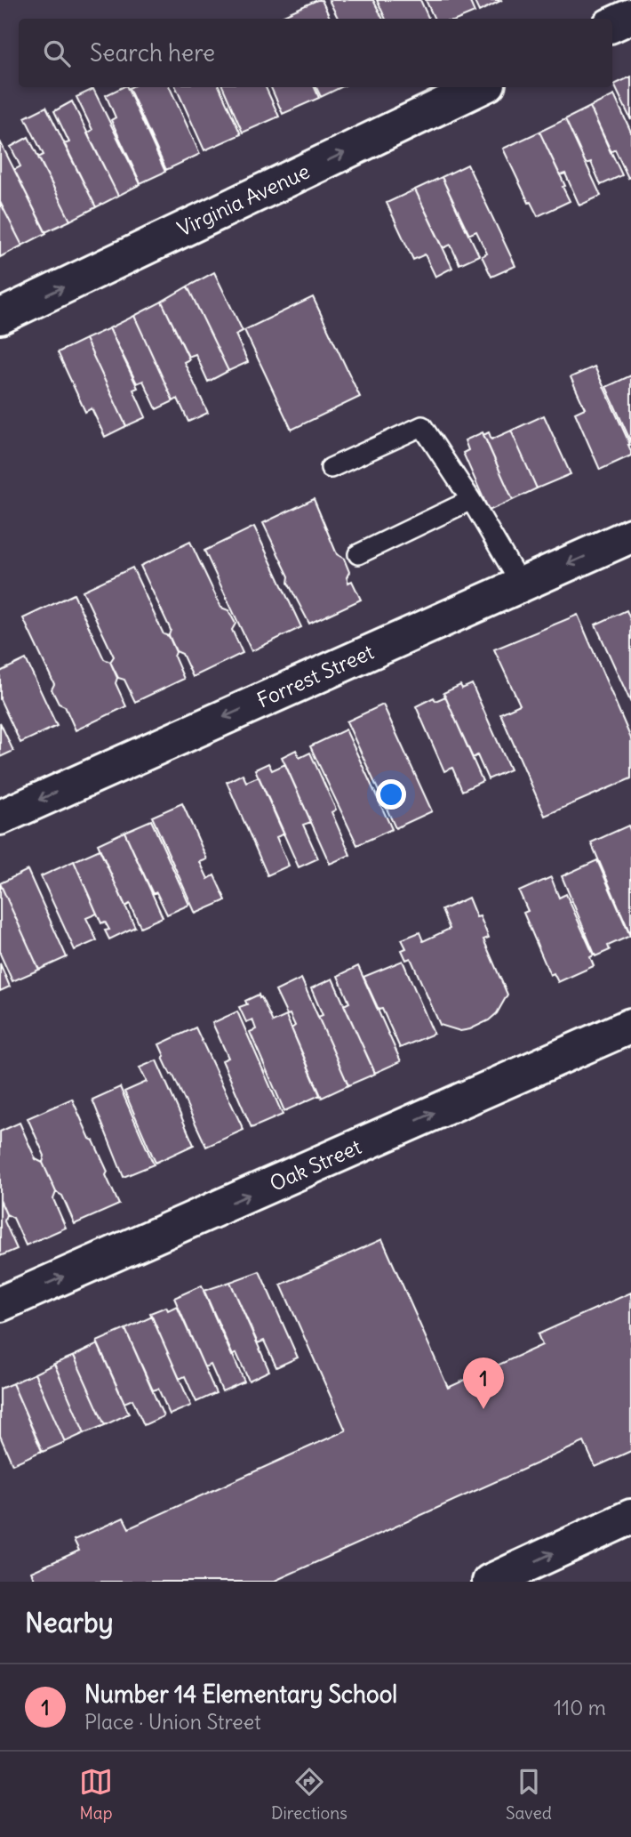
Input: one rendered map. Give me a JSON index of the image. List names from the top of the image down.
{
  "streets": {
    "street": ["Virginia Avenue", "Forrest Street", "Oak Street"]
  },
  "one_way": ["Virginia Avenue", "Forrest Street", "Oak Street"],
  "page": {
    "search": "Search here",
    "pins": "1",
    "heading": "Nearby",
    "list": [
      {
        "mark": "1",
        "name": "Number 14 Elementary School",
        "note": "Place · Union Street",
        "value": "110 m"
      }
    ],
    "nav": ["Map", "Directions", "Saved"]
  }
}
